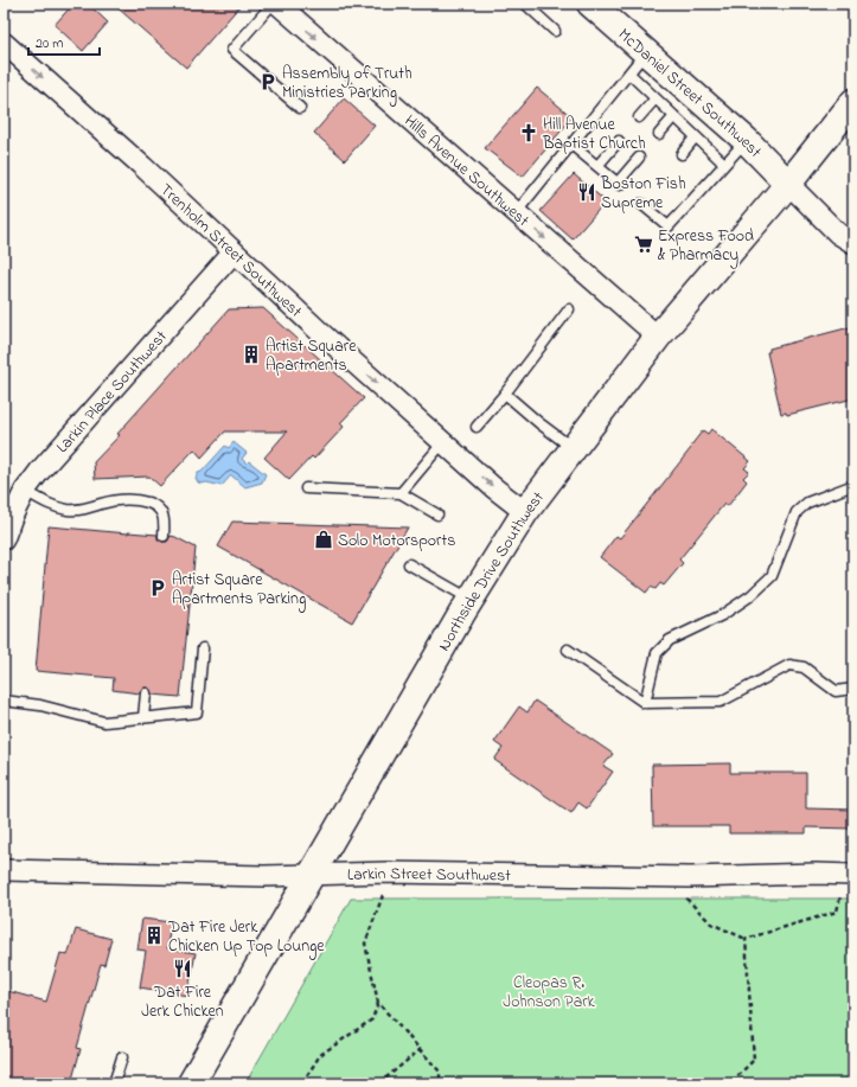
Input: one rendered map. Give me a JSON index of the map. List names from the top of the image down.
{
  "streets": {
    "main road": ["McDaniel Street Southwest", "Northside Drive Southwest"],
    "street": [
      "Hills Avenue Southwest",
      "Trenholm Street Southwest",
      "Larkin Place Southwest",
      "Larkin Street Southwest"
    ]
  },
  "crossings": [
    ["McDaniel Street Southwest", "Northside Drive Southwest"],
    ["Hills Avenue Southwest", "Northside Drive Southwest"],
    ["Trenholm Street Southwest", "Larkin Place Southwest"],
    ["Trenholm Street Southwest", "Northside Drive Southwest"],
    ["Northside Drive Southwest", "Larkin Street Southwest"]
  ],
  "one_way": ["Hills Avenue Southwest", "Trenholm Street Southwest"],
  "parks": ["Cleopas R. Johnson Park"],
  "places": {
    "parking": ["Assembly of Truth Ministries Parking", "Artist Square Apartments Parking"],
    "church": ["Hill Avenue Baptist Church"],
    "restaurant": ["Boston Fish Supreme", "Dat Fire Jerk Chicken"],
    "supermarket": ["Express Food & Pharmacy"],
    "building": ["Artist Square Apartments", "Dat Fire Jerk Chicken Up Top Lounge"],
    "shop": ["Solo Motorsports"]
  },
  "scale_bar": "20 m"
}
